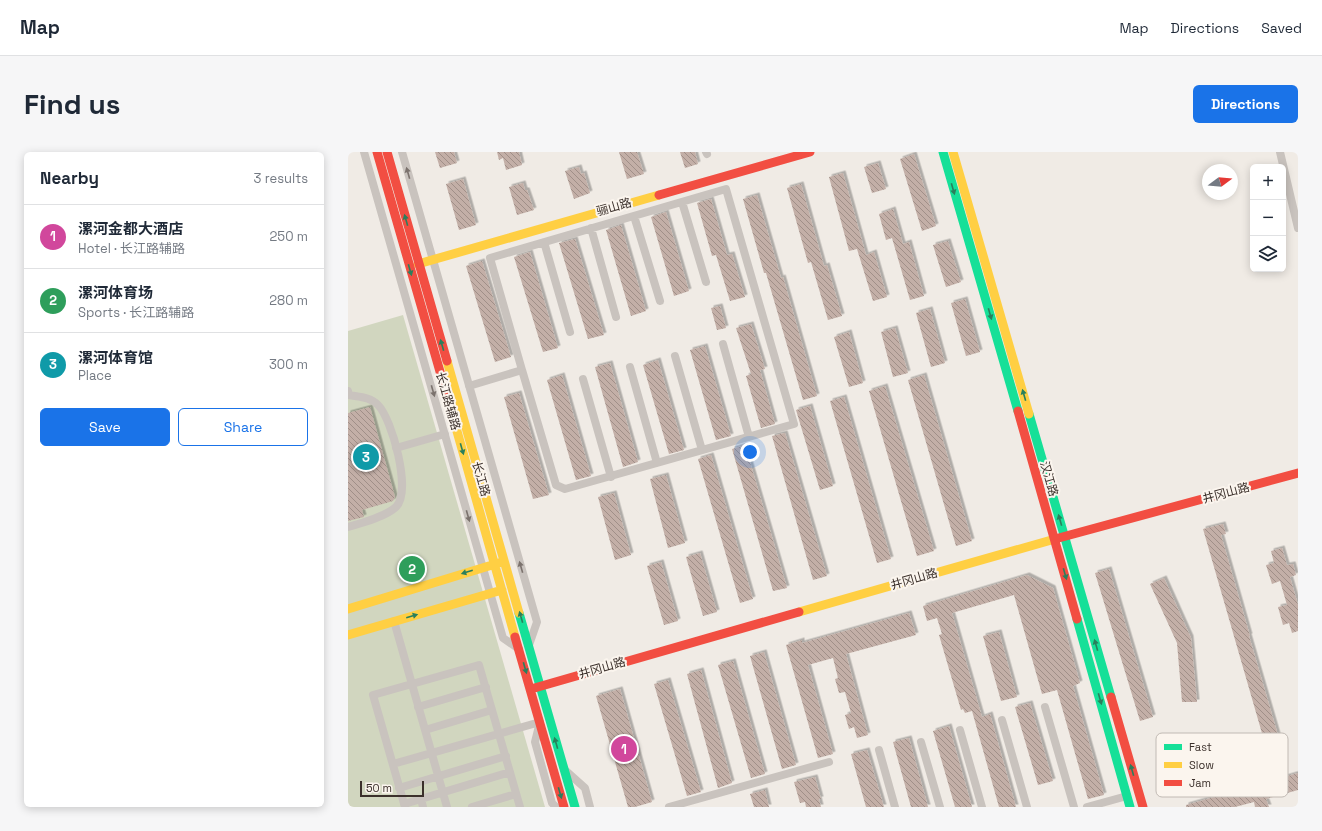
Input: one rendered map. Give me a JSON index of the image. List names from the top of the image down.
{
  "streets": {
    "street": [
      "骊山路",
      "长江路辅路",
      "长江路",
      "汉江路",
      "井冈山路"
    ]
  },
  "crossings": [
    ["骊山路", "长江路辅路"],
    ["骊山路", "长江路"],
    ["长江路辅路", "长江路"],
    ["长江路", "井冈山路"],
    ["汉江路", "井冈山路"]
  ],
  "legend": ["Fast", "Slow", "Jam"],
  "scale_bar": "50 m",
  "north": "right",
  "page": {
    "header": "Map",
    "nav": ["Map", "Directions", "Saved"],
    "buttons": [
      "Directions",
      ["Save", "Share"]
    ],
    "title": "Find us",
    "heading": ["Nearby", "3 results"],
    "map_buttons": ["+", "−"],
    "list": [
      {
        "mark": "1",
        "name": "漯河金都大酒店",
        "note": "Hotel · 长江路辅路",
        "value": "250 m"
      },
      {
        "mark": "2",
        "name": "漯河体育场",
        "note": "Sports · 长江路辅路",
        "value": "280 m"
      },
      {
        "mark": "3",
        "name": "漯河体育馆",
        "note": "Place",
        "value": "300 m"
      }
    ],
    "pins": ["3", "2", "1"],
    "scale": "50 m"
  }
}
